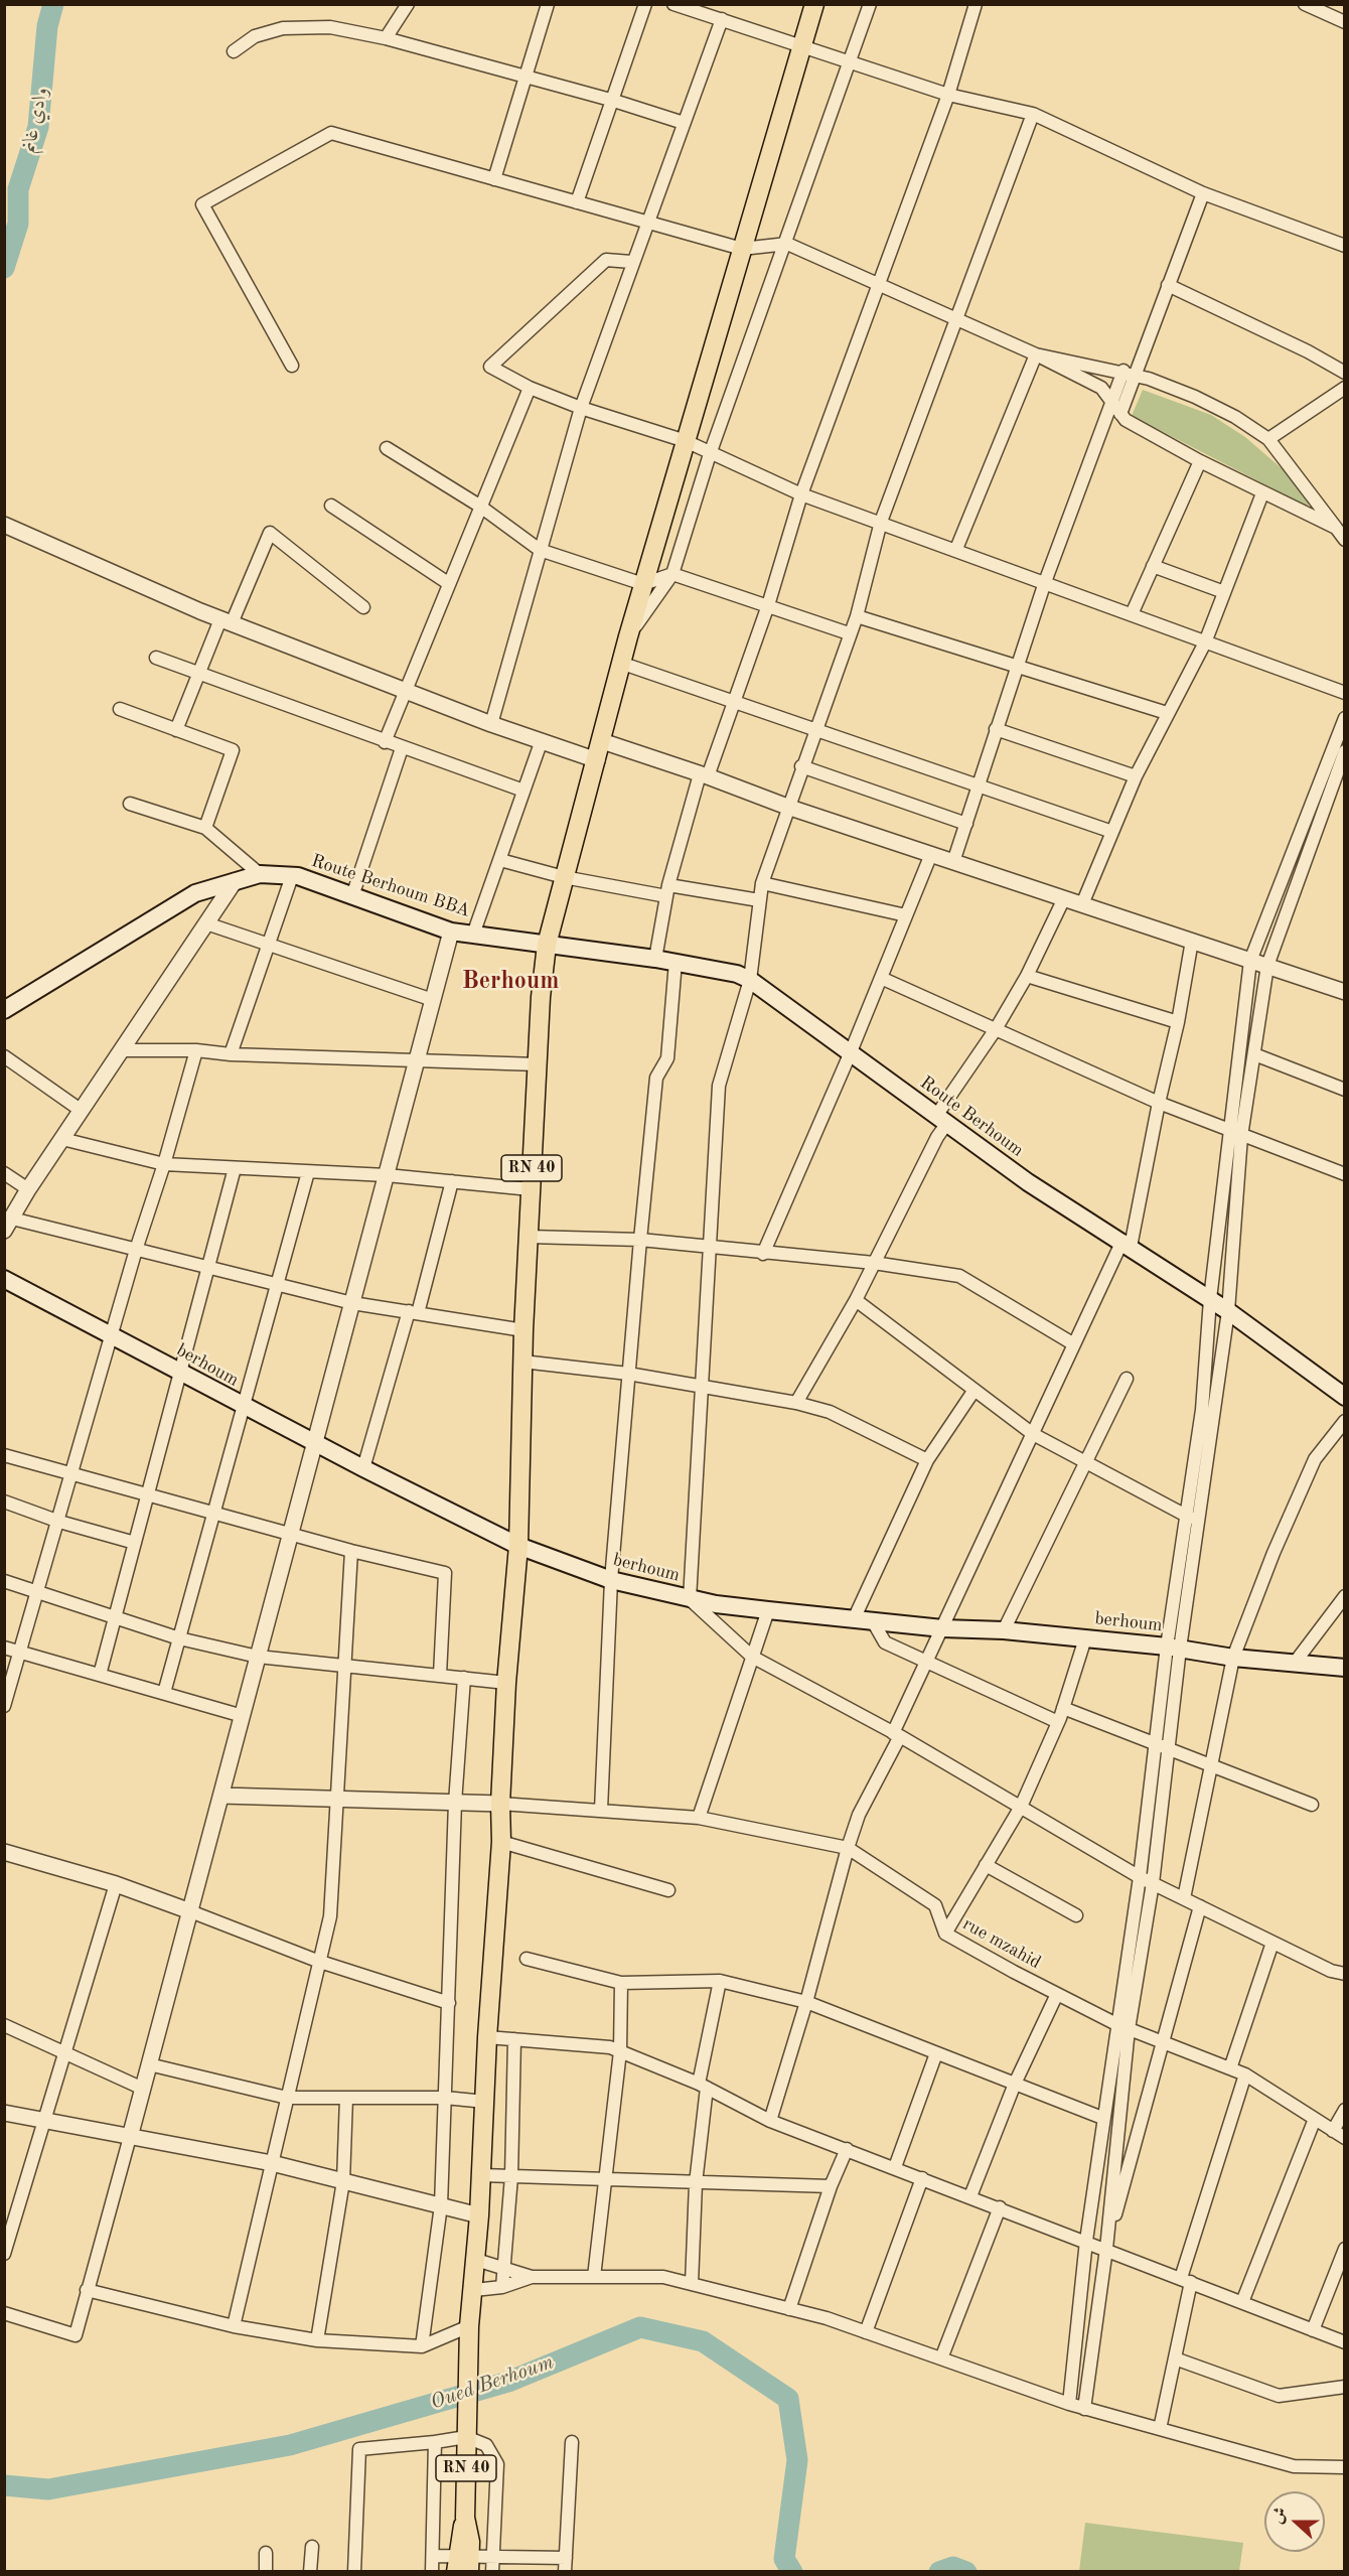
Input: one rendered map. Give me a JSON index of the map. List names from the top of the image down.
{
  "streets": {
    "main road": [
      "Route Berhoum BBA",
      "Route Berhoum",
      "RN 40",
      "berhoum"
    ],
    "street": ["rue mzahid"]
  },
  "crossings": [
    ["Route Berhoum BBA", "Route Berhoum"],
    ["Route Berhoum BBA", "RN 40"],
    ["Route Berhoum", "RN 40"],
    ["RN 40", "berhoum"],
    ["RN 40", "rue mzahid"]
  ],
  "districts": ["Berhoum"],
  "water": ["وادي غانم", "Oued Berhoum"],
  "north": "left"
}
